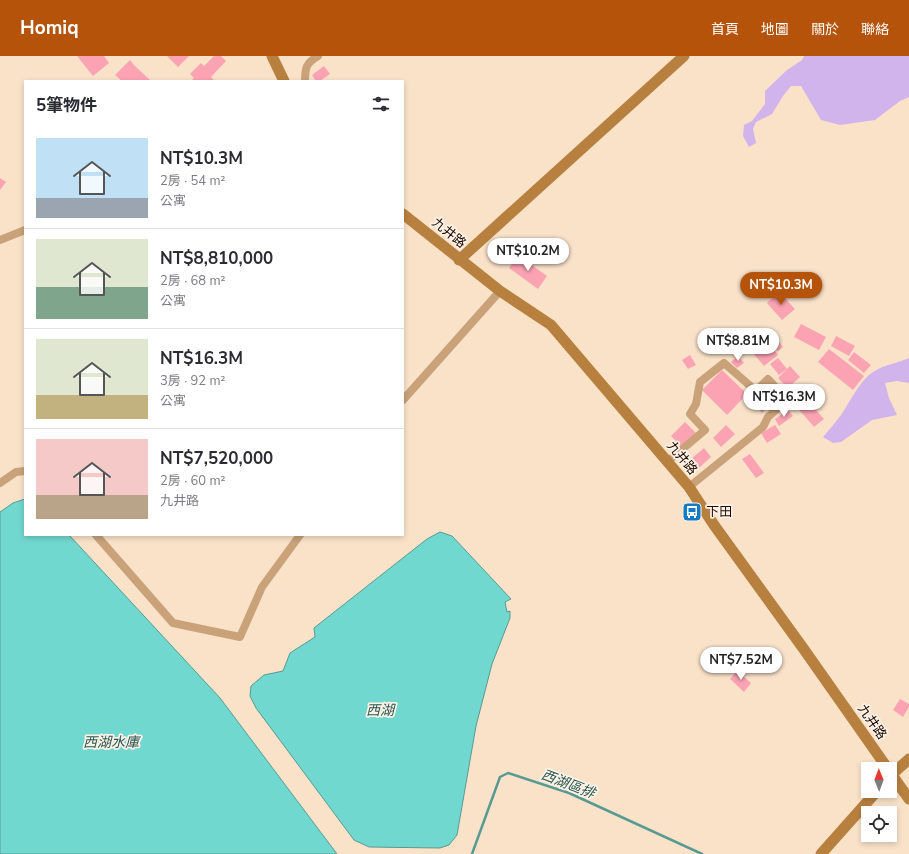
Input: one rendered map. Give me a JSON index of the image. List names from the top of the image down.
{
  "streets": {
    "main road": ["九井路"]
  },
  "water": ["西湖", "西湖水庫", "西湖區排"],
  "places": {
    "bus stop": ["下田"]
  },
  "north": "top",
  "page": {
    "header": "Homiq",
    "nav": [
      "首頁",
      "地圖",
      "關於",
      "聯絡"
    ],
    "heading": "5筆物件",
    "list": [
      {
        "name": "NT$10.3M",
        "note": "2房 · 54 m² · 公寓"
      },
      {
        "name": "NT$8,810,000",
        "note": "2房 · 68 m² · 公寓"
      },
      {
        "name": "NT$16.3M",
        "note": "3房 · 92 m² · 公寓"
      },
      {
        "name": "NT$7,520,000",
        "note": "2房 · 60 m² · 九井路"
      }
    ],
    "price": [
      "NT$10.2M",
      "NT$10.3M",
      "NT$8.81M",
      "NT$16.3M",
      "NT$7.52M"
    ]
  }
}
